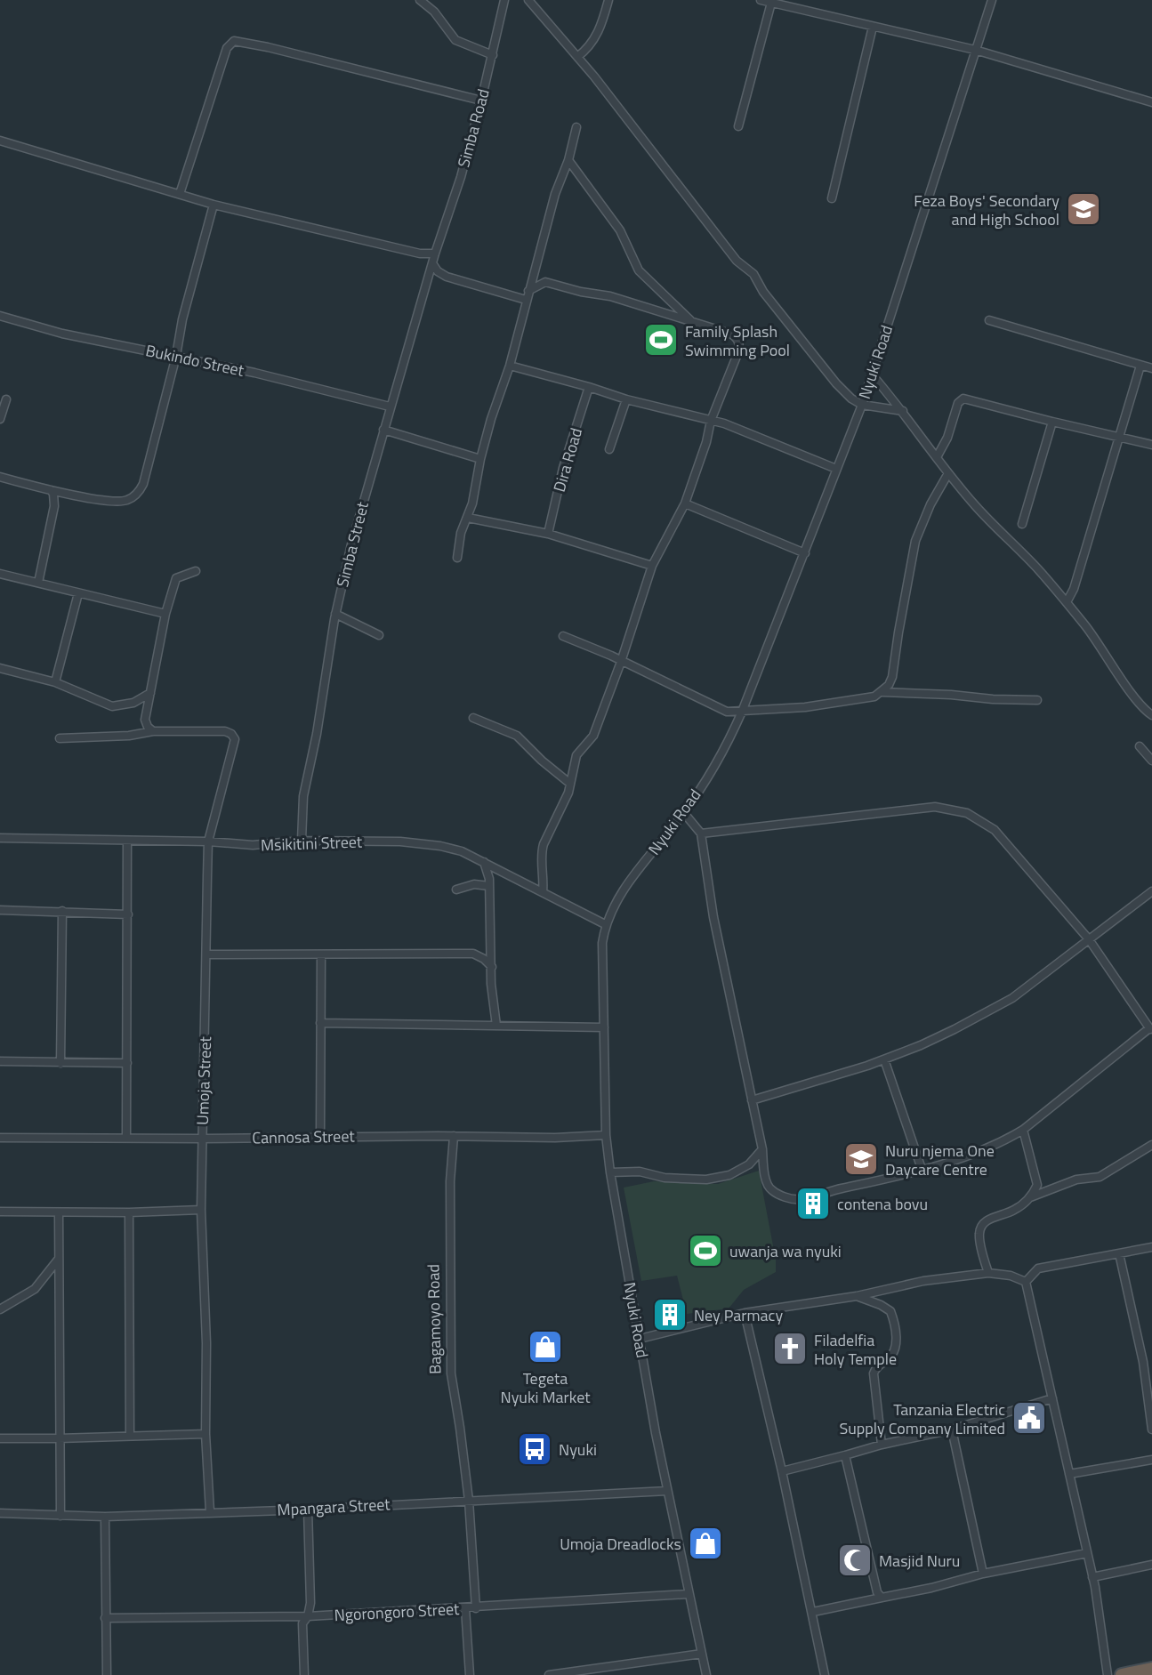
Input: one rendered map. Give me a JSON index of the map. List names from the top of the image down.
{
  "streets": {
    "street": [
      "Simba Road",
      "Bukindo Street",
      "Nyuki Road",
      "Dira Road",
      "Simba Street",
      "Msikitini Street",
      "Umoja Street",
      "Cannosa Street",
      "Bagamoyo Road",
      "Mpangara Street",
      "Ngorongoro Street"
    ]
  },
  "crossings": [
    ["Simba Road", "Simba Street"],
    ["Bukindo Street", "Simba Street"],
    ["Nyuki Road", "Msikitini Street"],
    ["Nyuki Road", "Cannosa Street"],
    ["Nyuki Road", "Mpangara Street"],
    ["Nyuki Road", "Ngorongoro Street"],
    ["Simba Street", "Msikitini Street"],
    ["Msikitini Street", "Umoja Street"],
    ["Umoja Street", "Cannosa Street"],
    ["Umoja Street", "Mpangara Street"],
    ["Cannosa Street", "Bagamoyo Road"],
    ["Bagamoyo Road", "Mpangara Street"],
    ["Bagamoyo Road", "Ngorongoro Street"]
  ],
  "places": {
    "school or university": ["Feza Boys' Secondary and High School", "Nuru njema One Daycare Centre"],
    "sports": ["Family Splash Swimming Pool", "uwanja wa nyuki"],
    "building": ["contena bovu", "Ney Parmacy"],
    "shop": ["Tegeta Nyuki Market", "Umoja Dreadlocks"],
    "church": ["Filadelfia Holy Temple"],
    "public building": ["Tanzania Electric Supply Company Limited"],
    "bus stop": ["Nyuki"],
    "mosque": ["Masjid Nuru"]
  }
}
